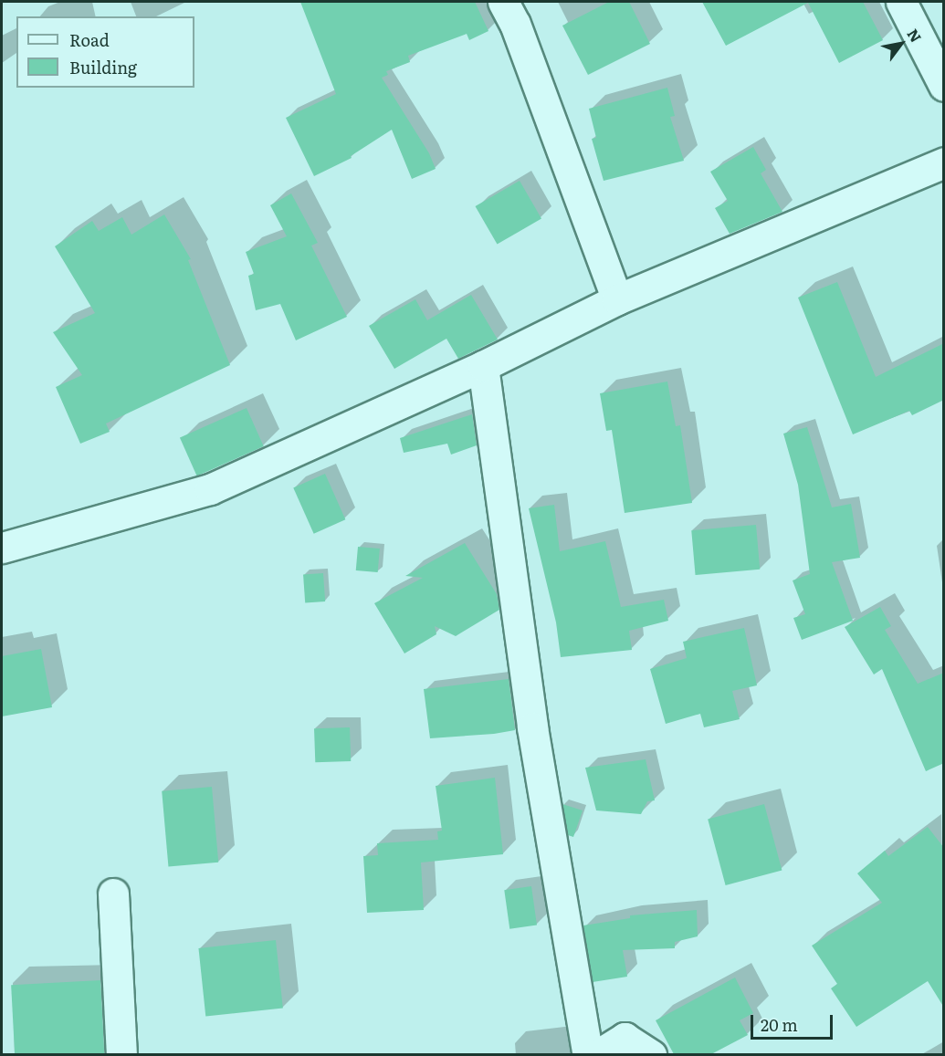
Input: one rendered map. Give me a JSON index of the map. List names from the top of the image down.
{
  "legend": ["Road", "Building"],
  "scale_bar": "20 m",
  "north": "top right"
}
